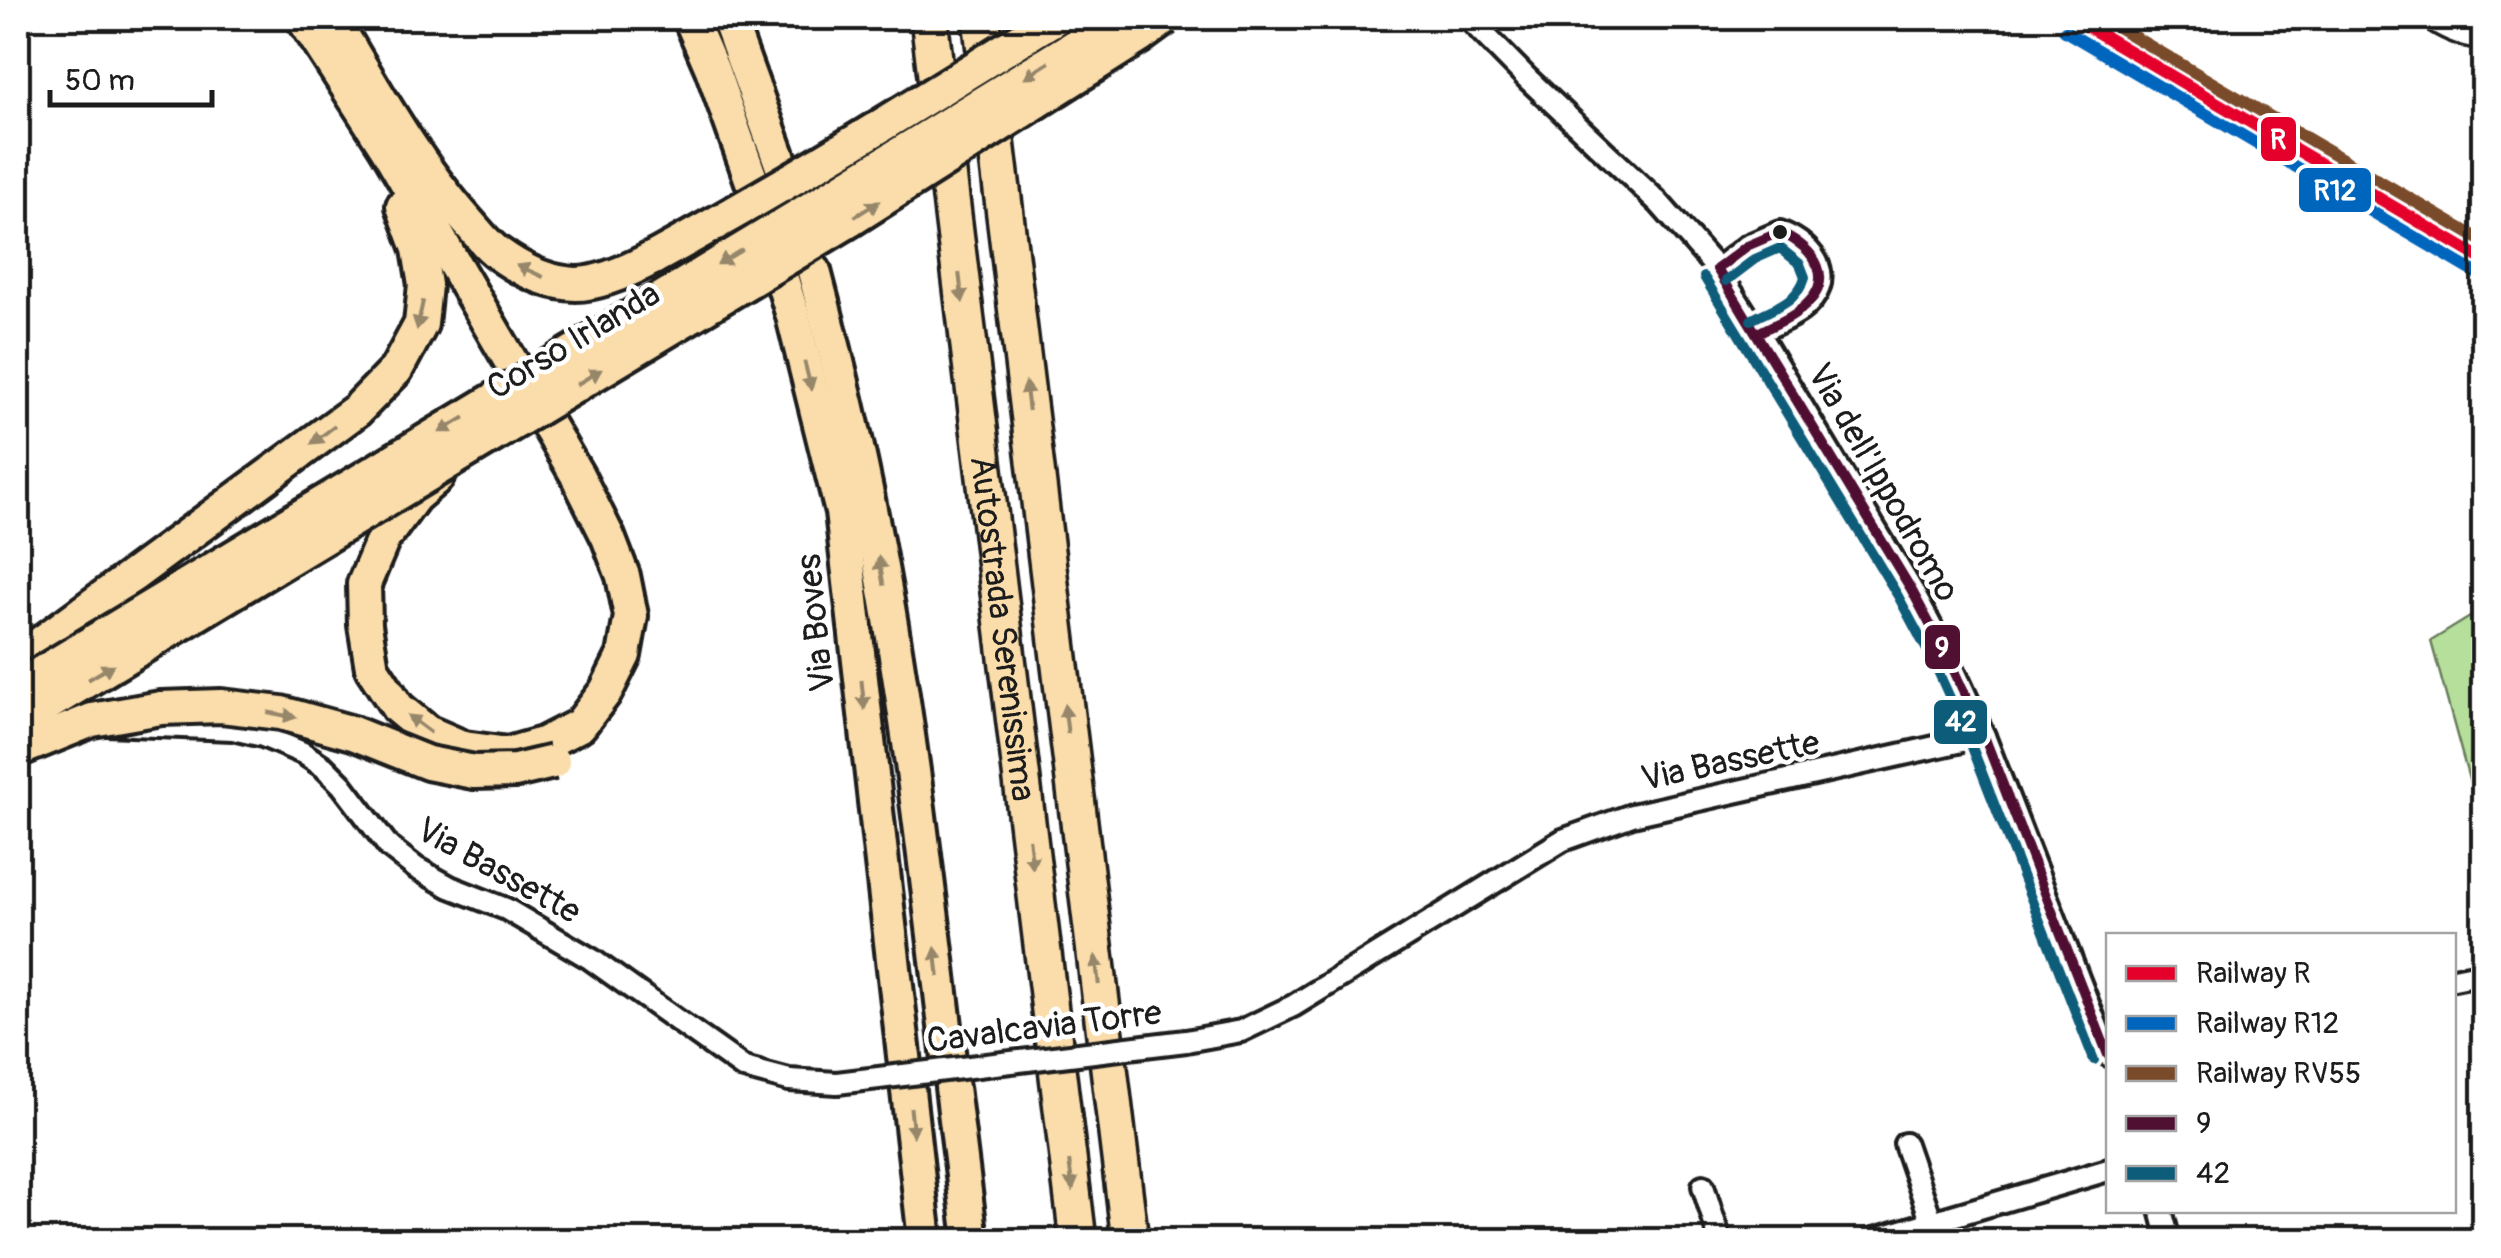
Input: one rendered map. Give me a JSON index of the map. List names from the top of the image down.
{
  "streets": {
    "highway": ["Corso Irlanda", "Via Boves", "Autostrada Serenissima"],
    "street": ["Via dell'Ippodromo", "Via Bassette", "Cavalcavia Torre"]
  },
  "crossings": [
    ["Via dell'Ippodromo", "Via Bassette"],
    ["Via Bassette", "Cavalcavia Torre"]
  ],
  "lines": [
    "rail line R",
    "rail line RV55",
    "rail line R12",
    "transit line 9",
    "transit line 42"
  ],
  "legend": [
    "Railway R",
    "Railway R12",
    "Railway RV55",
    "9",
    "42"
  ],
  "scale_bar": "50 m"
}
